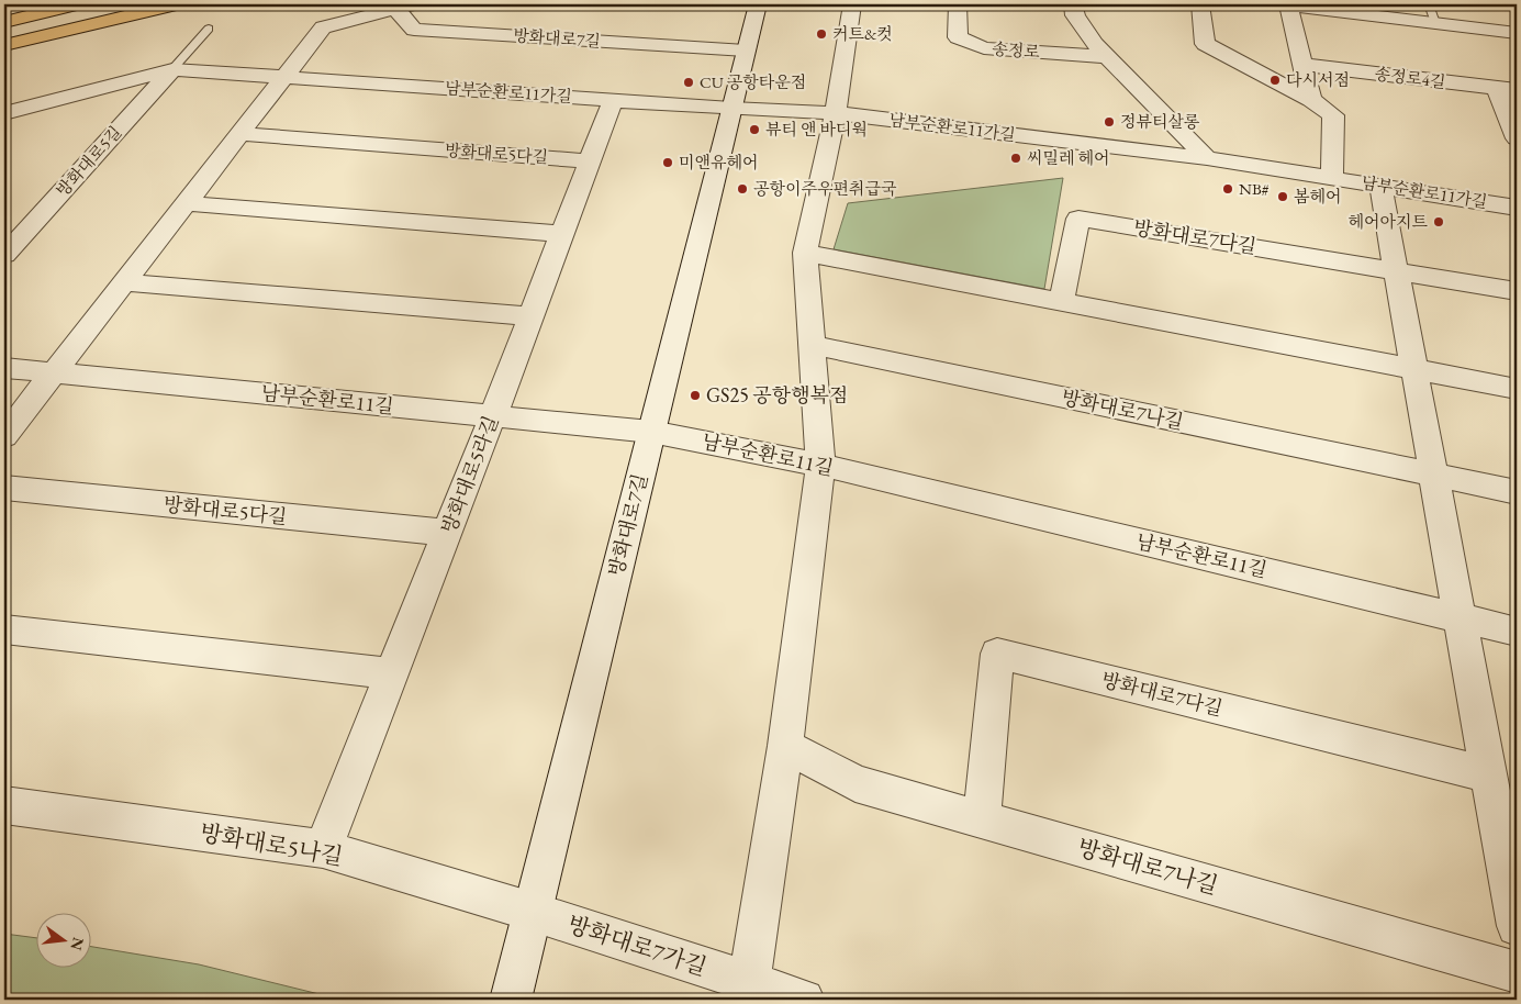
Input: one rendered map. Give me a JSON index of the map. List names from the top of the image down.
{
  "streets": {
    "street": [
      "방화대로7길",
      "송정로",
      "송정로4길",
      "남부순환로11가길",
      "방화대로5다길",
      "방화대로5길",
      "방화대로7다길",
      "남부순환로11길",
      "방화대로7나길",
      "방화대로5라길",
      "방화대로5나길",
      "방화대로7가길"
    ]
  },
  "crossings": [
    ["방화대로7길", "남부순환로11가길"],
    ["방화대로7길", "남부순환로11길"],
    ["방화대로7길", "방화대로5나길"],
    ["방화대로7길", "방화대로7가길"],
    ["남부순환로11가길", "방화대로5길"],
    ["남부순환로11가길", "방화대로5라길"],
    ["방화대로5다길", "방화대로5라길"],
    ["방화대로7다길", "방화대로7나길"],
    ["남부순환로11길", "방화대로5라길"],
    ["방화대로5라길", "방화대로5나길"],
    ["방화대로5나길", "방화대로7가길"]
  ],
  "places": [
    "커트&컷",
    "다시서점",
    "CU 공항타운점",
    "정뷰티살롱",
    "뷰티 앤 바디웍",
    "씨밀레 헤어",
    "미앤유헤어",
    "공항이주우편취급국",
    "NB#",
    "봄헤어",
    "헤어아지트",
    "GS25 공항행복점"
  ],
  "north": "right"
}
